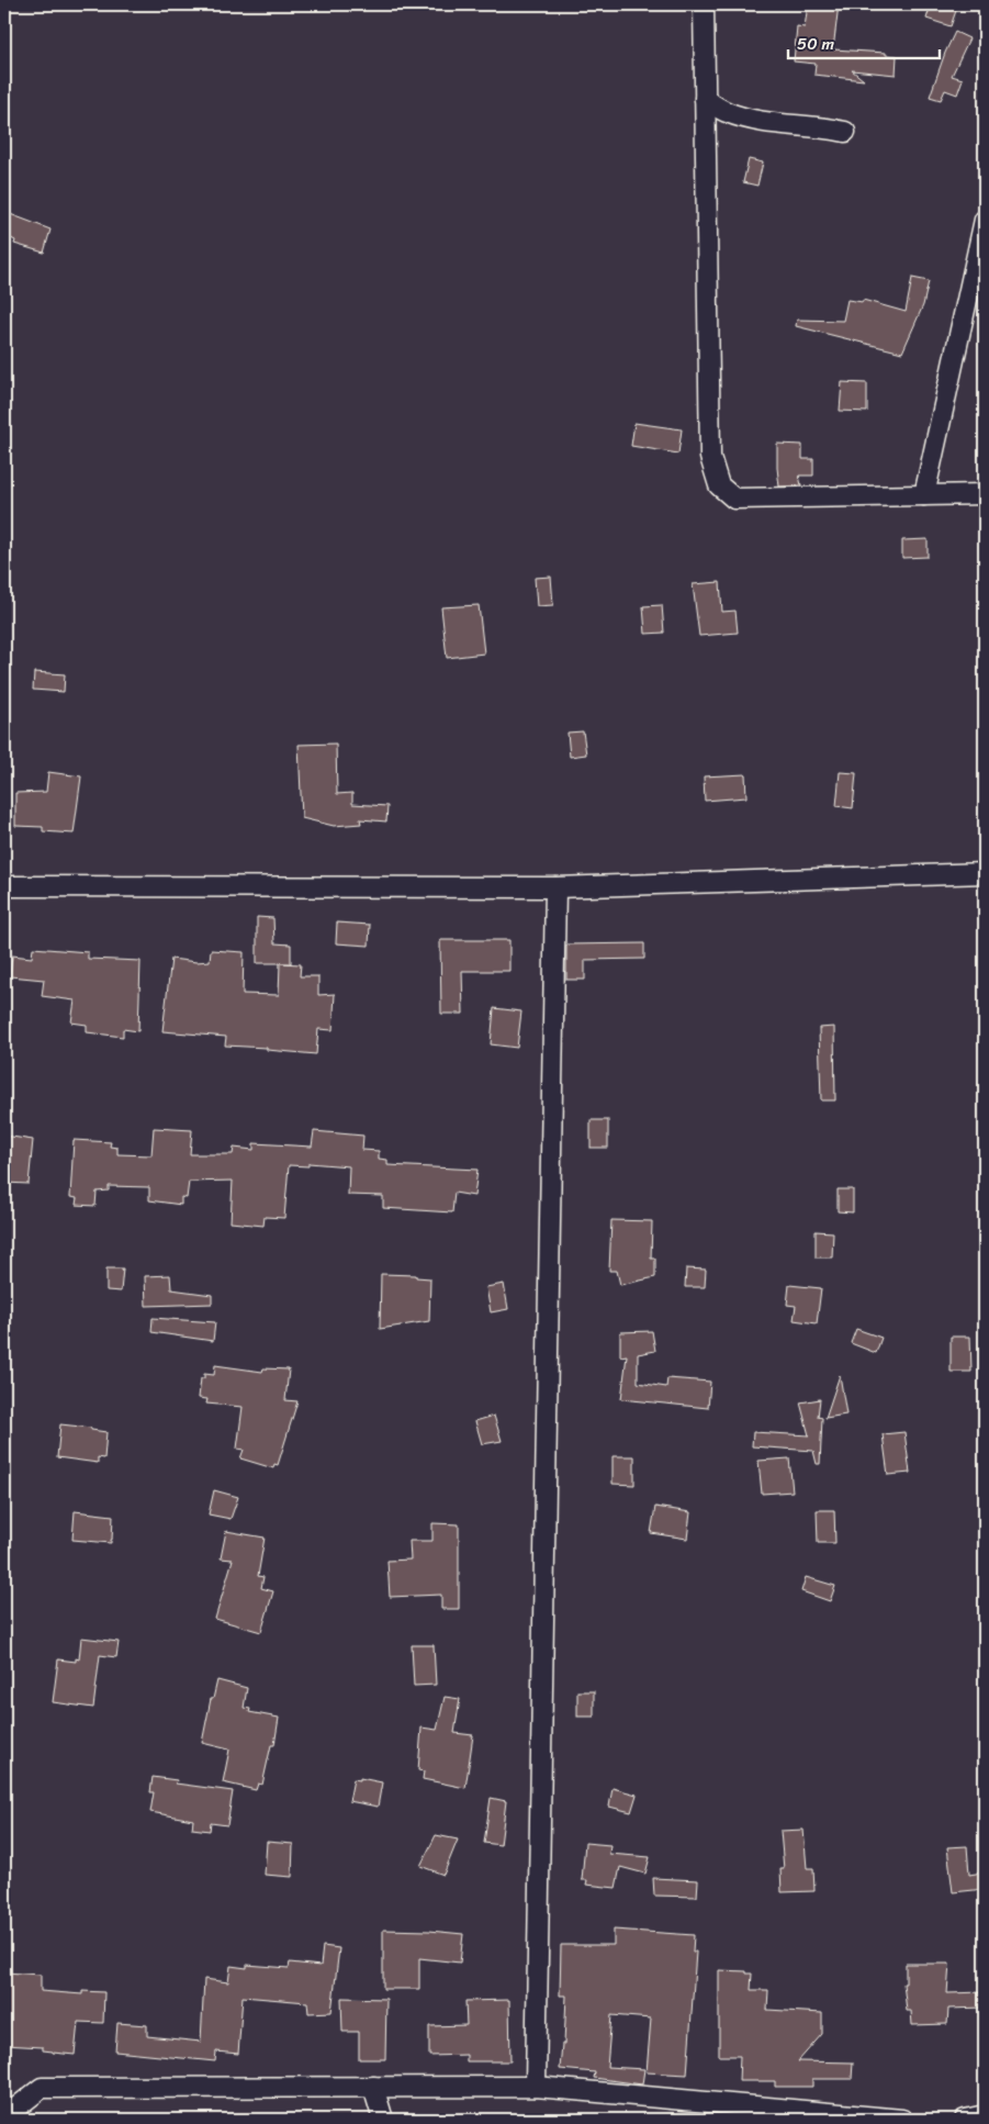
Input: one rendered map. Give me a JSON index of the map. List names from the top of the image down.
{
  "scale_bar": "50 m"
}
